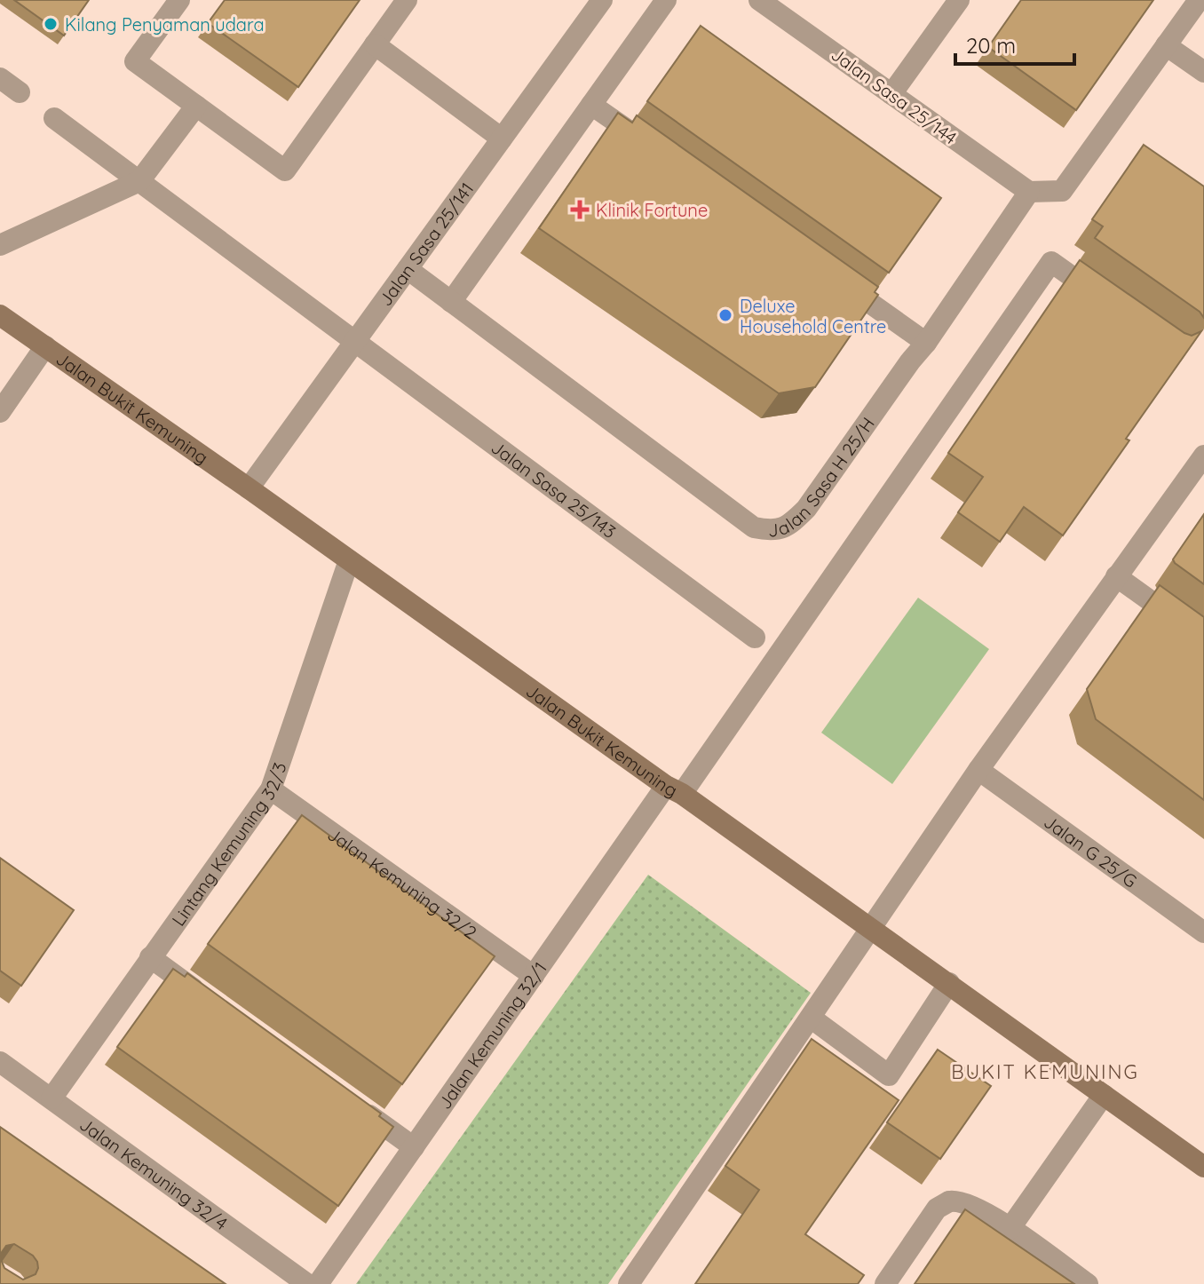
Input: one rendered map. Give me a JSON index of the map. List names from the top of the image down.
{
  "streets": {
    "main road": ["Jalan Bukit Kemuning"],
    "street": [
      "Jalan Sasa 25/144",
      "Jalan Sasa 25/141",
      "Jalan Sasa H 25/H",
      "Jalan Sasa 25/143",
      "Lintang Kemuning 32/3",
      "Jalan G 25/G",
      "Jalan Kemuning 32/2",
      "Jalan Kemuning 32/1",
      "Jalan Kemuning 32/4"
    ]
  },
  "crossings": [
    ["Jalan Sasa 25/144", "Jalan Sasa H 25/H"],
    ["Jalan Sasa 25/141", "Jalan Bukit Kemuning"],
    ["Jalan Sasa 25/141", "Jalan Sasa H 25/H"],
    ["Jalan Sasa 25/141", "Jalan Sasa 25/143"],
    ["Jalan Bukit Kemuning", "Lintang Kemuning 32/3"],
    ["Jalan Bukit Kemuning", "Jalan Kemuning 32/1"],
    ["Lintang Kemuning 32/3", "Jalan Kemuning 32/2"],
    ["Lintang Kemuning 32/3", "Jalan Kemuning 32/4"],
    ["Jalan Kemuning 32/2", "Jalan Kemuning 32/1"]
  ],
  "districts": ["BUKIT KEMUNING"],
  "places": {
    "other": ["Kilang Penyaman udara", "Deluxe Household Centre"],
    "health": ["Klinik Fortune"]
  },
  "scale_bar": "20 m"
}
